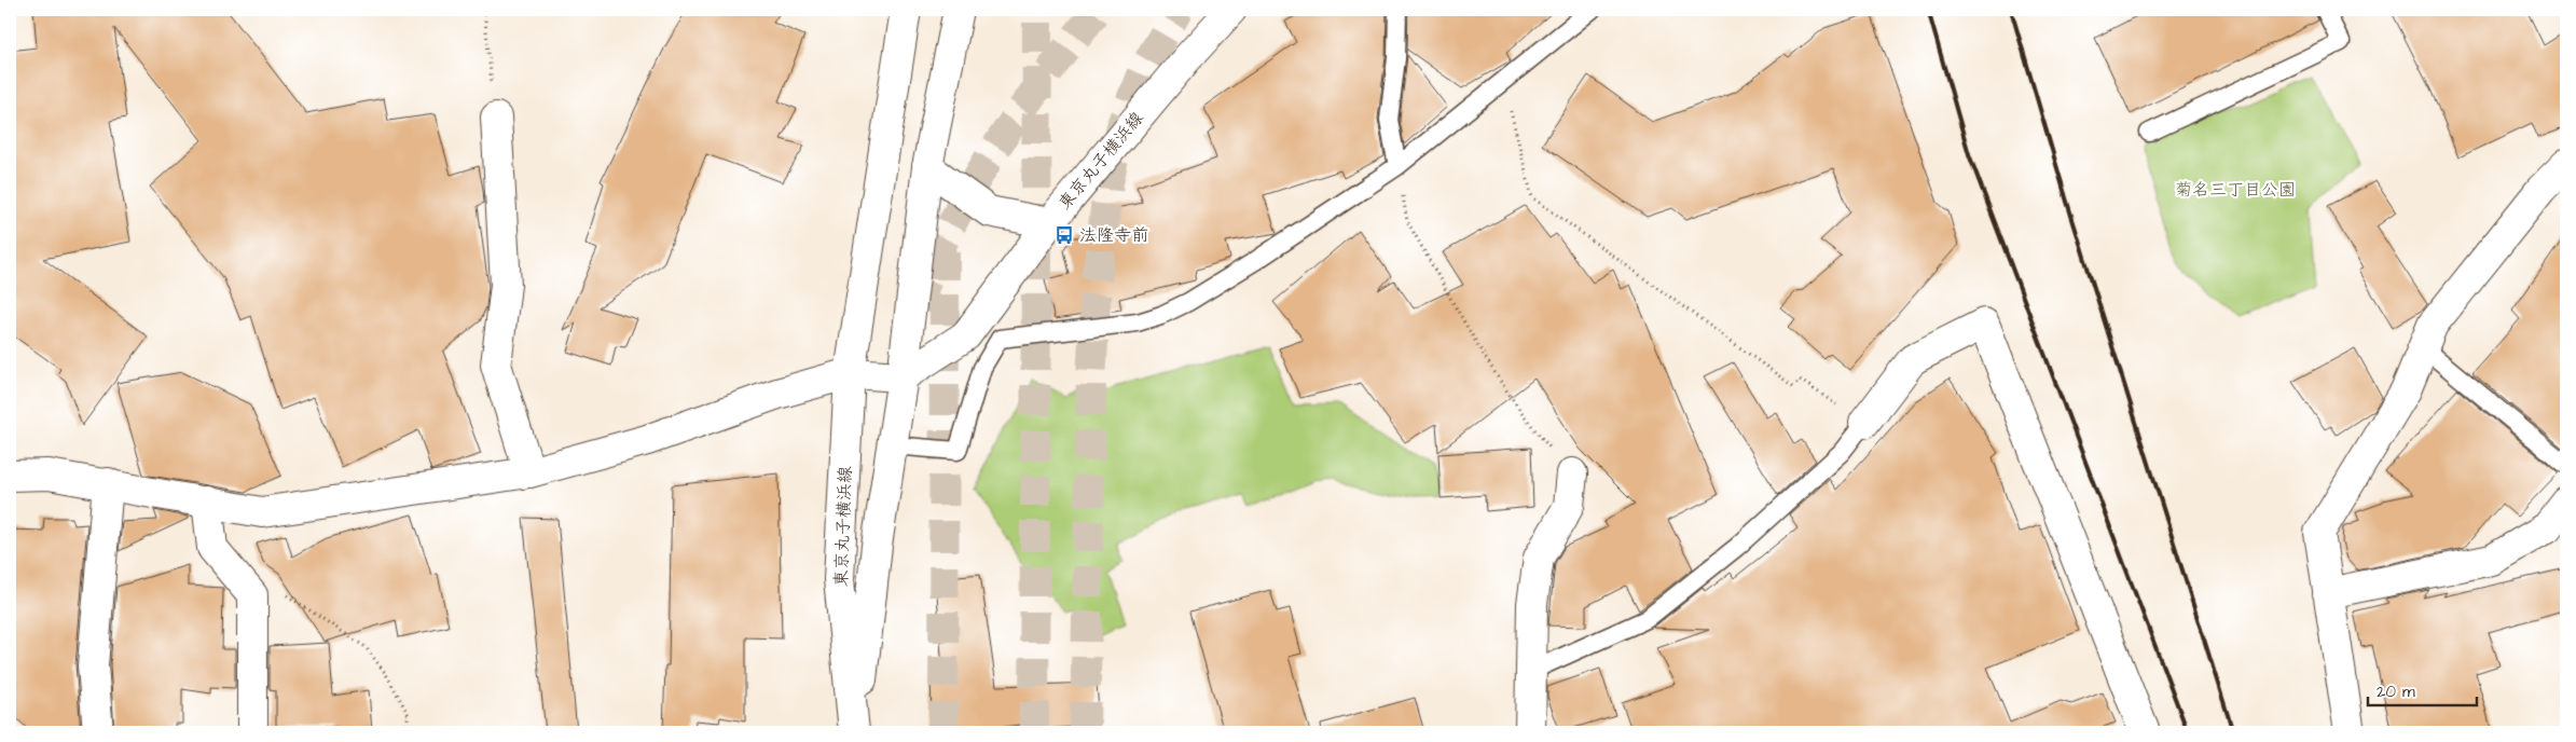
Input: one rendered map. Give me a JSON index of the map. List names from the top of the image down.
{
  "streets": {
    "street": ["東京丸子横浜線"]
  },
  "parks": ["菊名三丁目公園"],
  "places": {
    "bus stop": ["法隆寺前"]
  },
  "scale_bar": "20 m"
}
